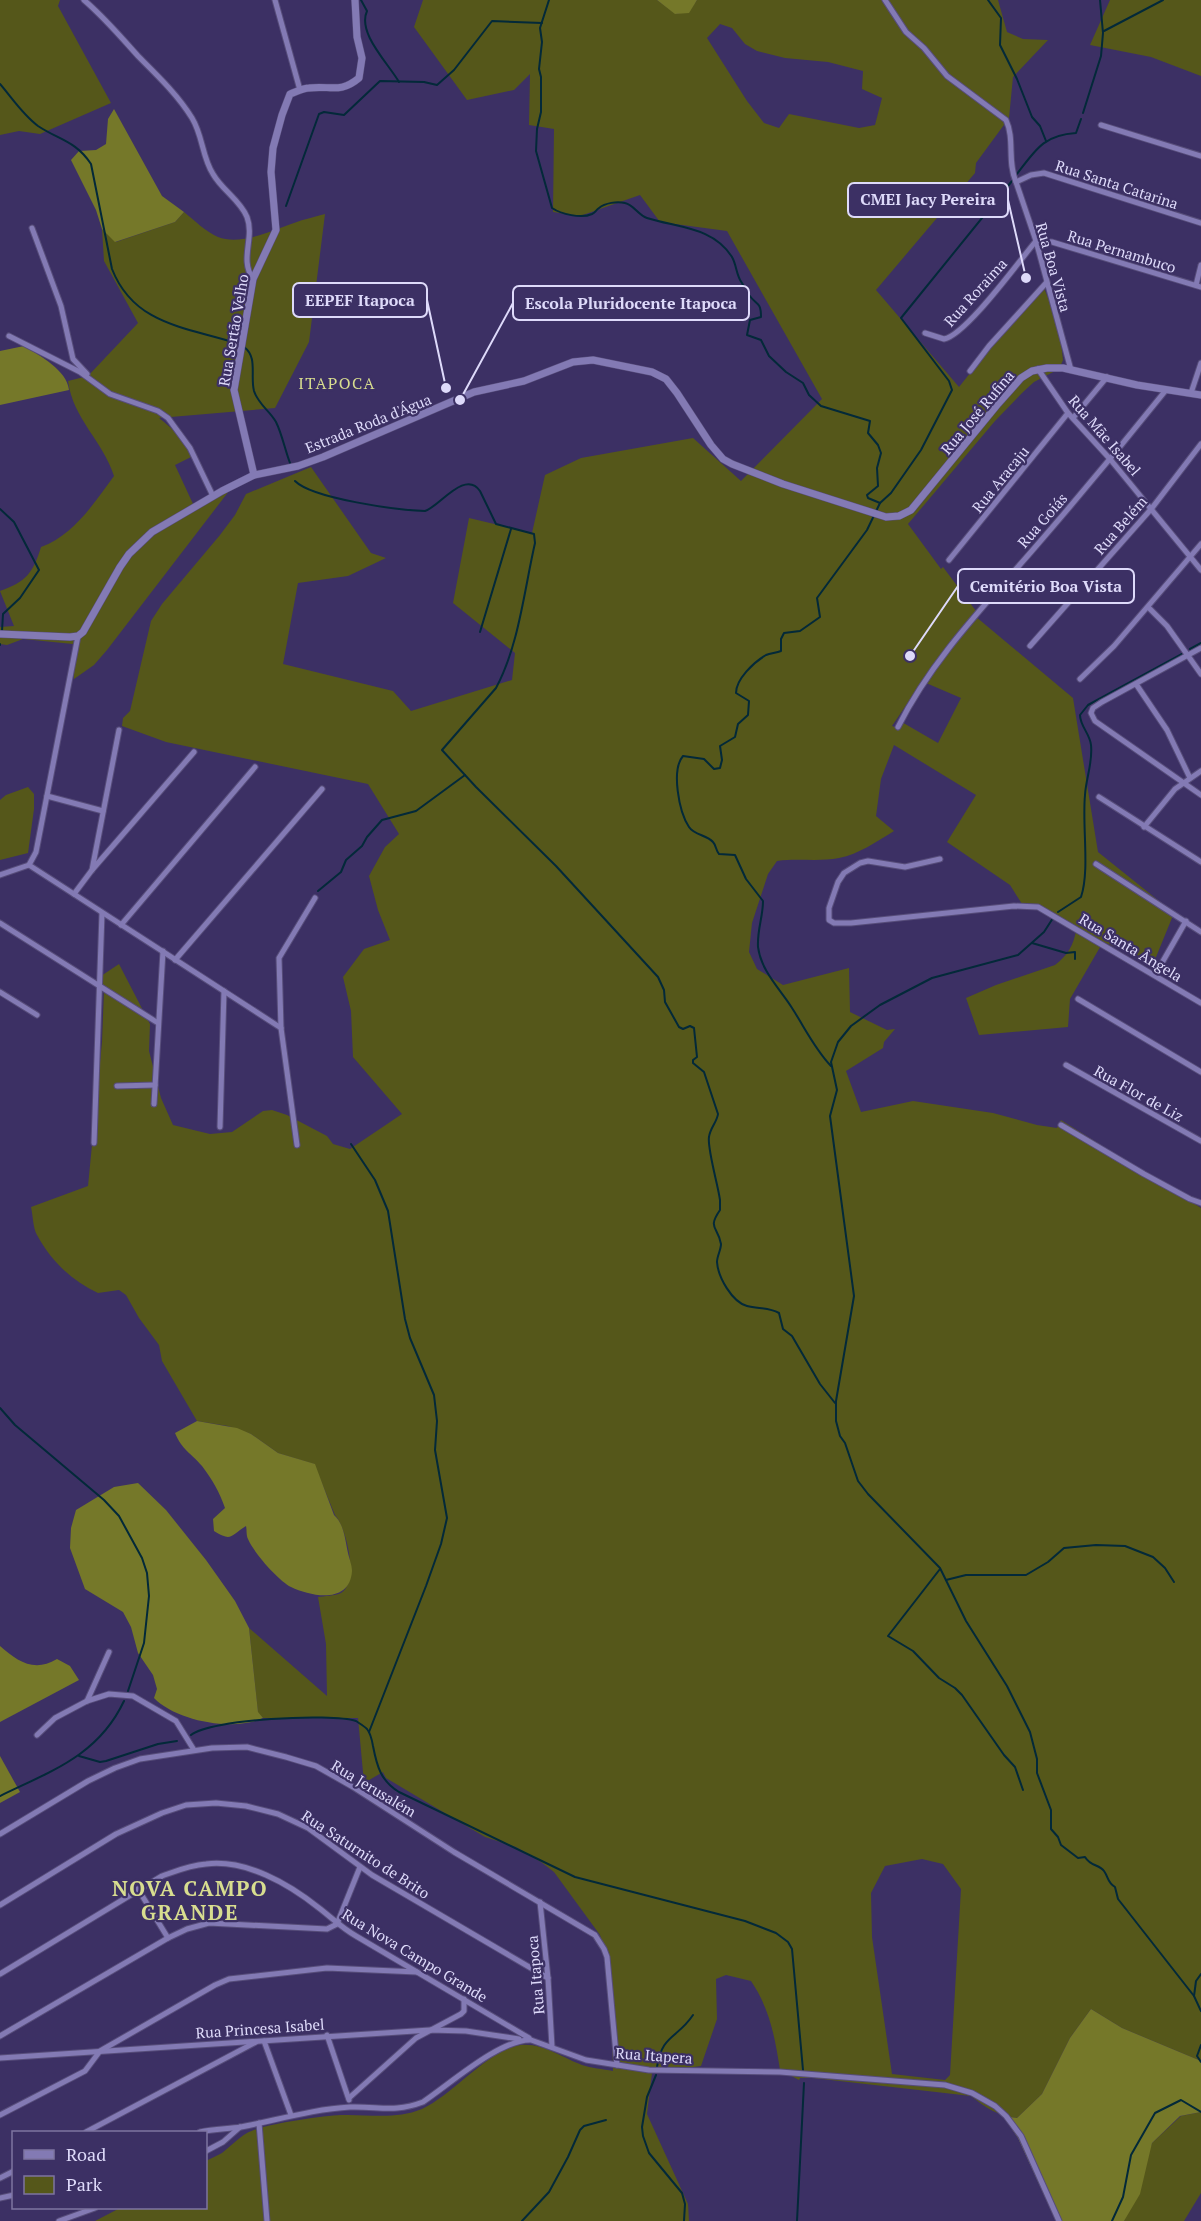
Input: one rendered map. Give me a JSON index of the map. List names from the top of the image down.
{
  "streets": {
    "street": [
      "Rua Santa Catarina",
      "Rua Pernambuco",
      "Rua Boa Vista",
      "Rua Roraima",
      "Rua Sertão Velho",
      "Rua José Rufina",
      "Estrada Roda d'Água",
      "Rua Mãe Isabel",
      "Rua Aracaju",
      "Rua Goiás",
      "Rua Belém",
      "Rua Santa Ângela",
      "Rua Flor de Liz",
      "Rua Jerusalém",
      "Rua Saturnito de Brito",
      "Rua Nova Campo Grande",
      "Rua Itapoca",
      "Rua Princesa Isabel",
      "Rua Itapera"
    ]
  },
  "crossings": [
    ["Rua Santa Catarina", "Rua Boa Vista"],
    ["Rua Pernambuco", "Rua Boa Vista"],
    ["Rua Pernambuco", "Rua Roraima"],
    ["Rua Boa Vista", "Rua Roraima"],
    ["Rua Sertão Velho", "Estrada Roda d'Água"],
    ["Rua José Rufina", "Estrada Roda d'Água"],
    ["Rua José Rufina", "Rua Mãe Isabel"],
    ["Rua Mãe Isabel", "Rua Aracaju"],
    ["Rua Mãe Isabel", "Rua Goiás"],
    ["Rua Mãe Isabel", "Rua Belém"],
    ["Rua Jerusalém", "Rua Itapoca"],
    ["Rua Jerusalém", "Rua Itapera"],
    ["Rua Saturnito de Brito", "Rua Itapoca"],
    ["Rua Nova Campo Grande", "Rua Itapera"],
    ["Rua Itapoca", "Rua Itapera"],
    ["Rua Princesa Isabel", "Rua Itapera"]
  ],
  "districts": ["ITAPOCA", "NOVA CAMPO GRANDE"],
  "places": [
    "CMEI Jacy Pereira",
    "EEPEF Itapoca",
    "Escola Pluridocente Itapoca",
    "Cemitério Boa Vista"
  ],
  "legend": ["Road", "Park"]
}
